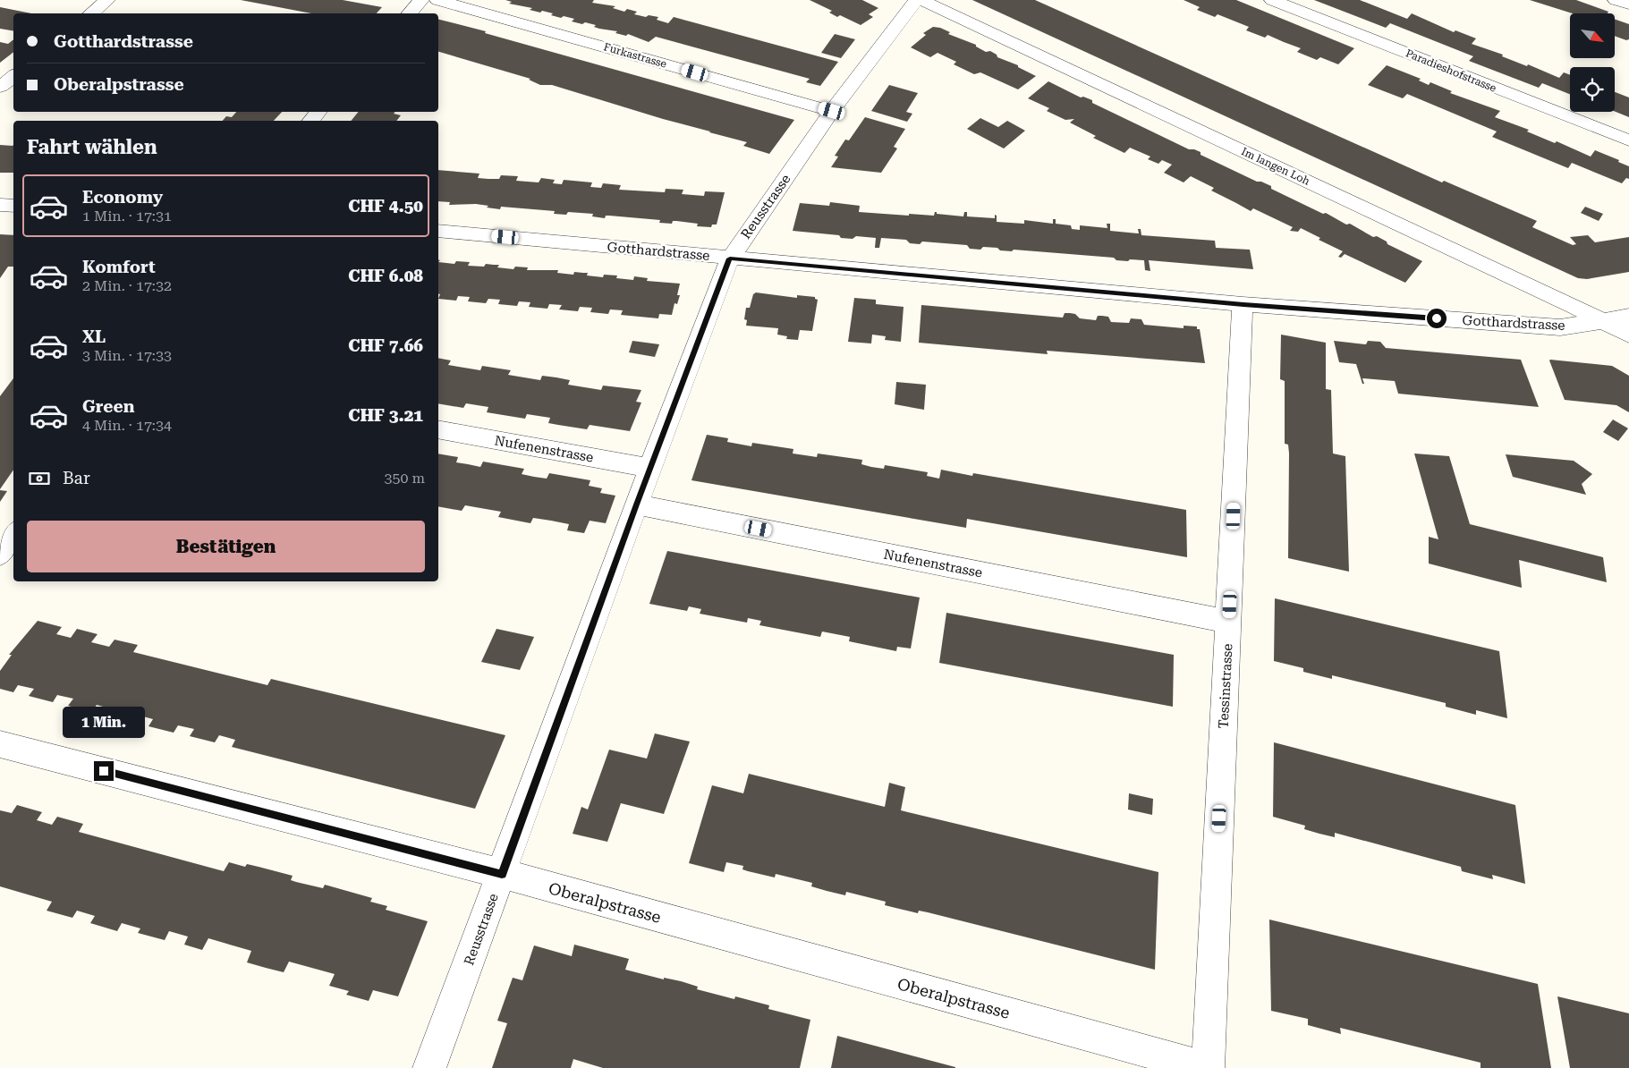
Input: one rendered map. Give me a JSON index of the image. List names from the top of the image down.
{
  "streets": {
    "street": [
      "Furkastrasse",
      "Paradieshofstrasse",
      "Im langen Loh",
      "Reusstrasse",
      "Gotthardstrasse",
      "Nufenenstrasse",
      "Tessinstrasse",
      "Oberalpstrasse"
    ]
  },
  "crossings": [
    ["Furkastrasse", "Reusstrasse"],
    ["Im langen Loh", "Gotthardstrasse"],
    ["Reusstrasse", "Gotthardstrasse"],
    ["Reusstrasse", "Nufenenstrasse"],
    ["Reusstrasse", "Oberalpstrasse"],
    ["Gotthardstrasse", "Tessinstrasse"],
    ["Nufenenstrasse", "Tessinstrasse"],
    ["Tessinstrasse", "Oberalpstrasse"]
  ],
  "north": "bottom right",
  "page": {
    "banner": ["Gotthardstrasse", "Oberalpstrasse"],
    "heading": "Fahrt wählen",
    "list": [
      {
        "name": "Economy",
        "note": "1 Min. · 17:31",
        "value": "CHF 4.50"
      },
      {
        "name": "Komfort",
        "note": "2 Min. · 17:32",
        "value": "CHF 6.08"
      },
      {
        "name": "XL",
        "note": "3 Min. · 17:33",
        "value": "CHF 7.66"
      },
      {
        "name": "Green",
        "note": "4 Min. · 17:34",
        "value": "CHF 3.21"
      }
    ],
    "pay": ["Bar", "350 m"],
    "buttons": "Bestätigen",
    "bubble": "1 Min."
  }
}
